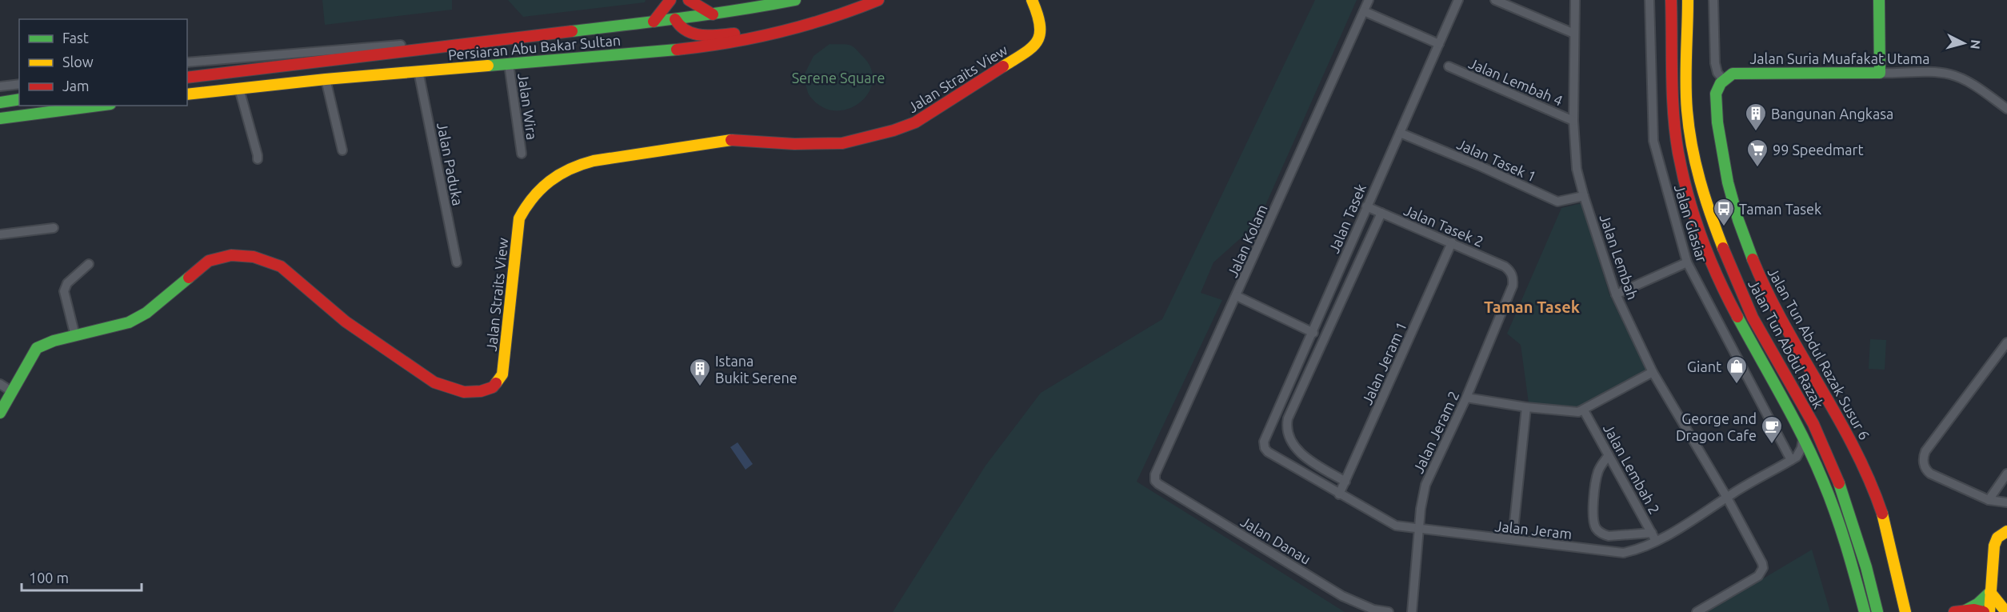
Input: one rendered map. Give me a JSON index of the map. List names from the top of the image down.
{
  "streets": {
    "main road": [
      "Persiaran Abu Bakar Sultan",
      "Jalan Suria Muafakat Utama",
      "Jalan Straits View",
      "Jalan Tun Abdul Razak",
      "Jalan Tun Abdul Razak Susur 6"
    ],
    "street": [
      "Jalan Lembah 4",
      "Jalan Wira",
      "Jalan Tasek 1",
      "Jalan Paduka",
      "Jalan Tasek",
      "Jalan Glasiar",
      "Jalan Tasek 2",
      "Jalan Kolam",
      "Jalan Lembah",
      "Jalan Jeram 1",
      "Jalan Jeram 2",
      "Jalan Lembah 2",
      "Jalan Jeram",
      "Jalan Danau"
    ]
  },
  "crossings": [
    ["Persiaran Abu Bakar Sultan", "Jalan Wira"],
    ["Persiaran Abu Bakar Sultan", "Jalan Paduka"],
    ["Jalan Suria Muafakat Utama", "Jalan Tun Abdul Razak Susur 6"],
    ["Jalan Lembah 4", "Jalan Lembah"],
    ["Jalan Tasek 1", "Jalan Tasek"],
    ["Jalan Tasek 1", "Jalan Lembah"],
    ["Jalan Tasek", "Jalan Tasek 2"],
    ["Jalan Tasek", "Jalan Jeram 1"],
    ["Jalan Tasek", "Jalan Jeram"],
    ["Jalan Glasiar", "Jalan Jeram"],
    ["Jalan Tasek 2", "Jalan Jeram 1"],
    ["Jalan Tasek 2", "Jalan Jeram 2"],
    ["Jalan Kolam", "Jalan Danau"],
    ["Jalan Lembah", "Jalan Jeram"],
    ["Jalan Jeram 1", "Jalan Jeram"],
    ["Jalan Jeram 2", "Jalan Jeram"],
    ["Jalan Lembah 2", "Jalan Jeram"]
  ],
  "districts": ["Taman Tasek"],
  "parks": ["Serene Square"],
  "places": {
    "building": ["Bangunan Angkasa", "Istana Bukit Serene"],
    "supermarket": ["99 Speedmart"],
    "bus stop": ["Taman Tasek"],
    "shop": ["Giant"],
    "cafe": ["George and Dragon Cafe"]
  },
  "legend": ["Fast", "Slow", "Jam"],
  "scale_bar": "100 m",
  "north": "right"
}
